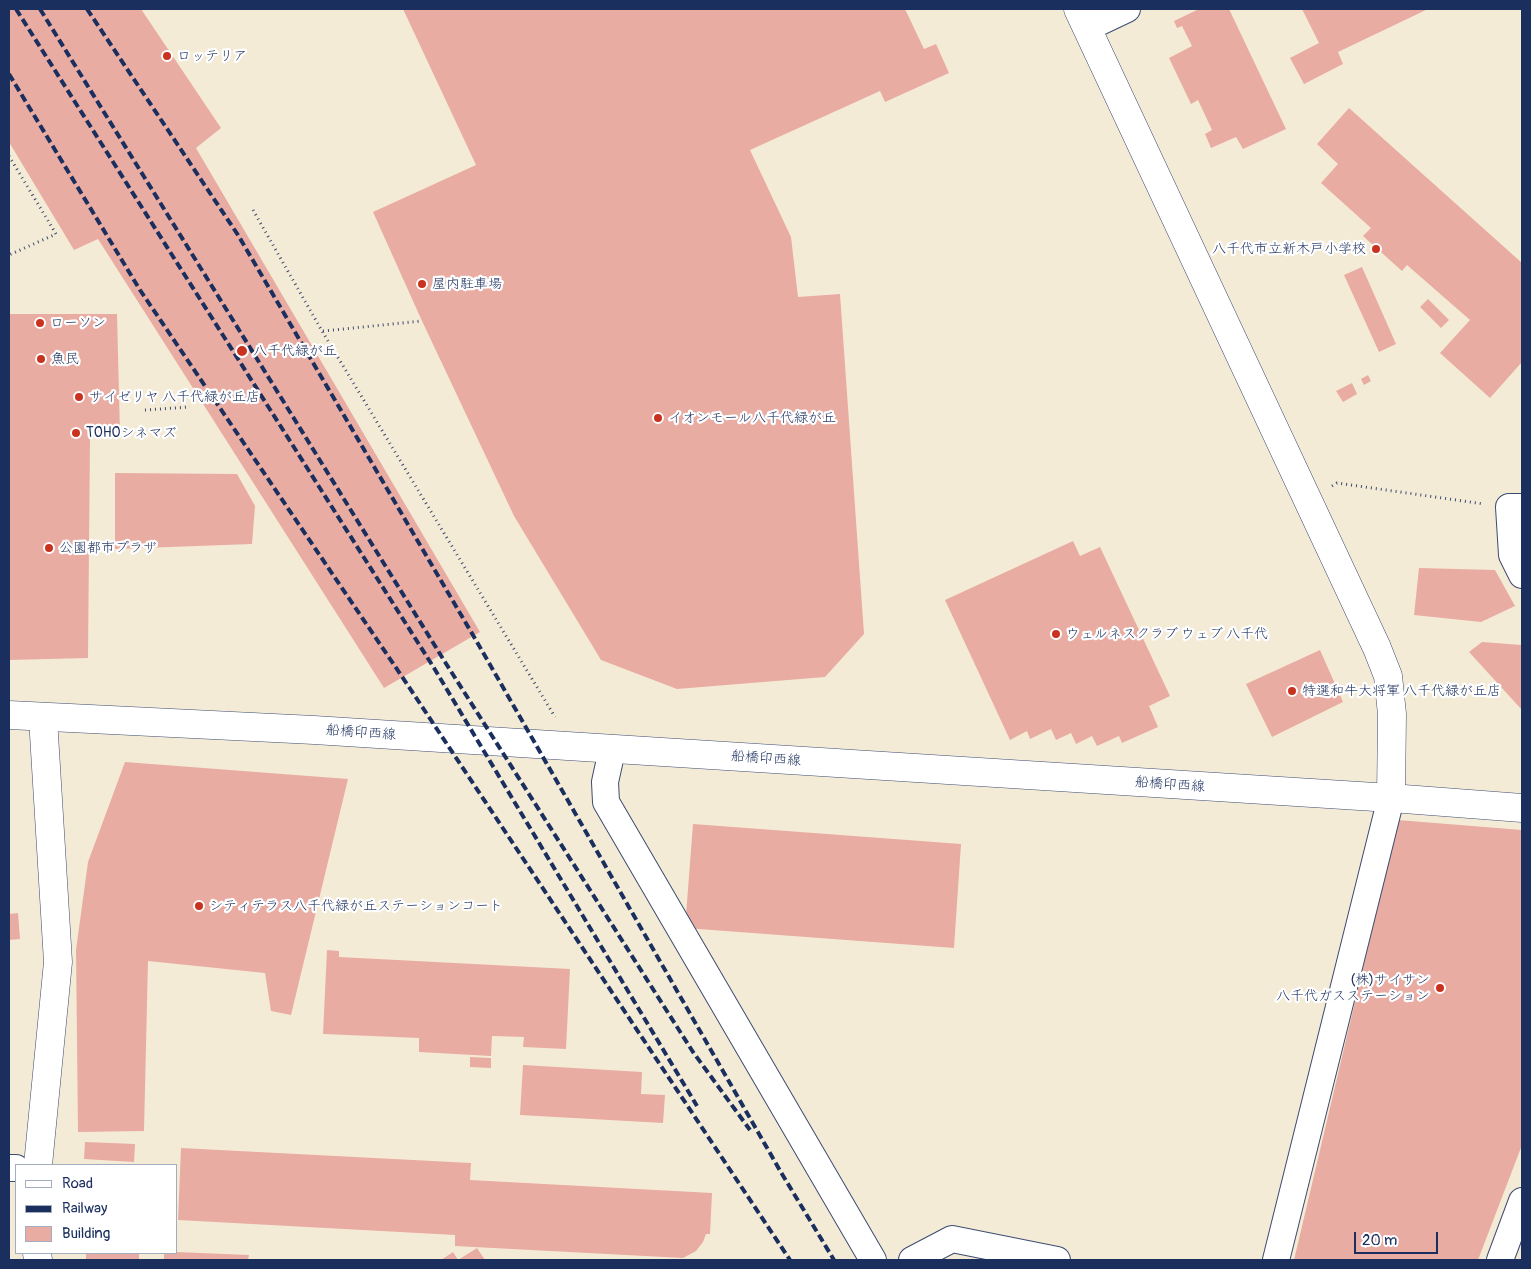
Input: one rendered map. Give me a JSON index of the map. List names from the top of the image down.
{
  "streets": {
    "main road": ["船橋印西線"]
  },
  "places": [
    "ロッテリア",
    "八千代市立新木戸小学校",
    "屋内駐車場",
    "ローソン",
    "八千代緑が丘",
    "魚民",
    "サイゼリヤ 八千代緑が丘店",
    "イオンモール八千代緑が丘",
    "TOHOシネマズ",
    "公園都市プラザ",
    "ウェルネスクラブ ウェブ 八千代",
    "特選和牛大将軍 八千代緑が丘店",
    "シティテラス八千代緑が丘ステーションコート",
    "(株)サイサン 八千代ガスステーション"
  ],
  "legend": ["Road", "Railway", "Building"],
  "scale_bar": "20 m"
}
